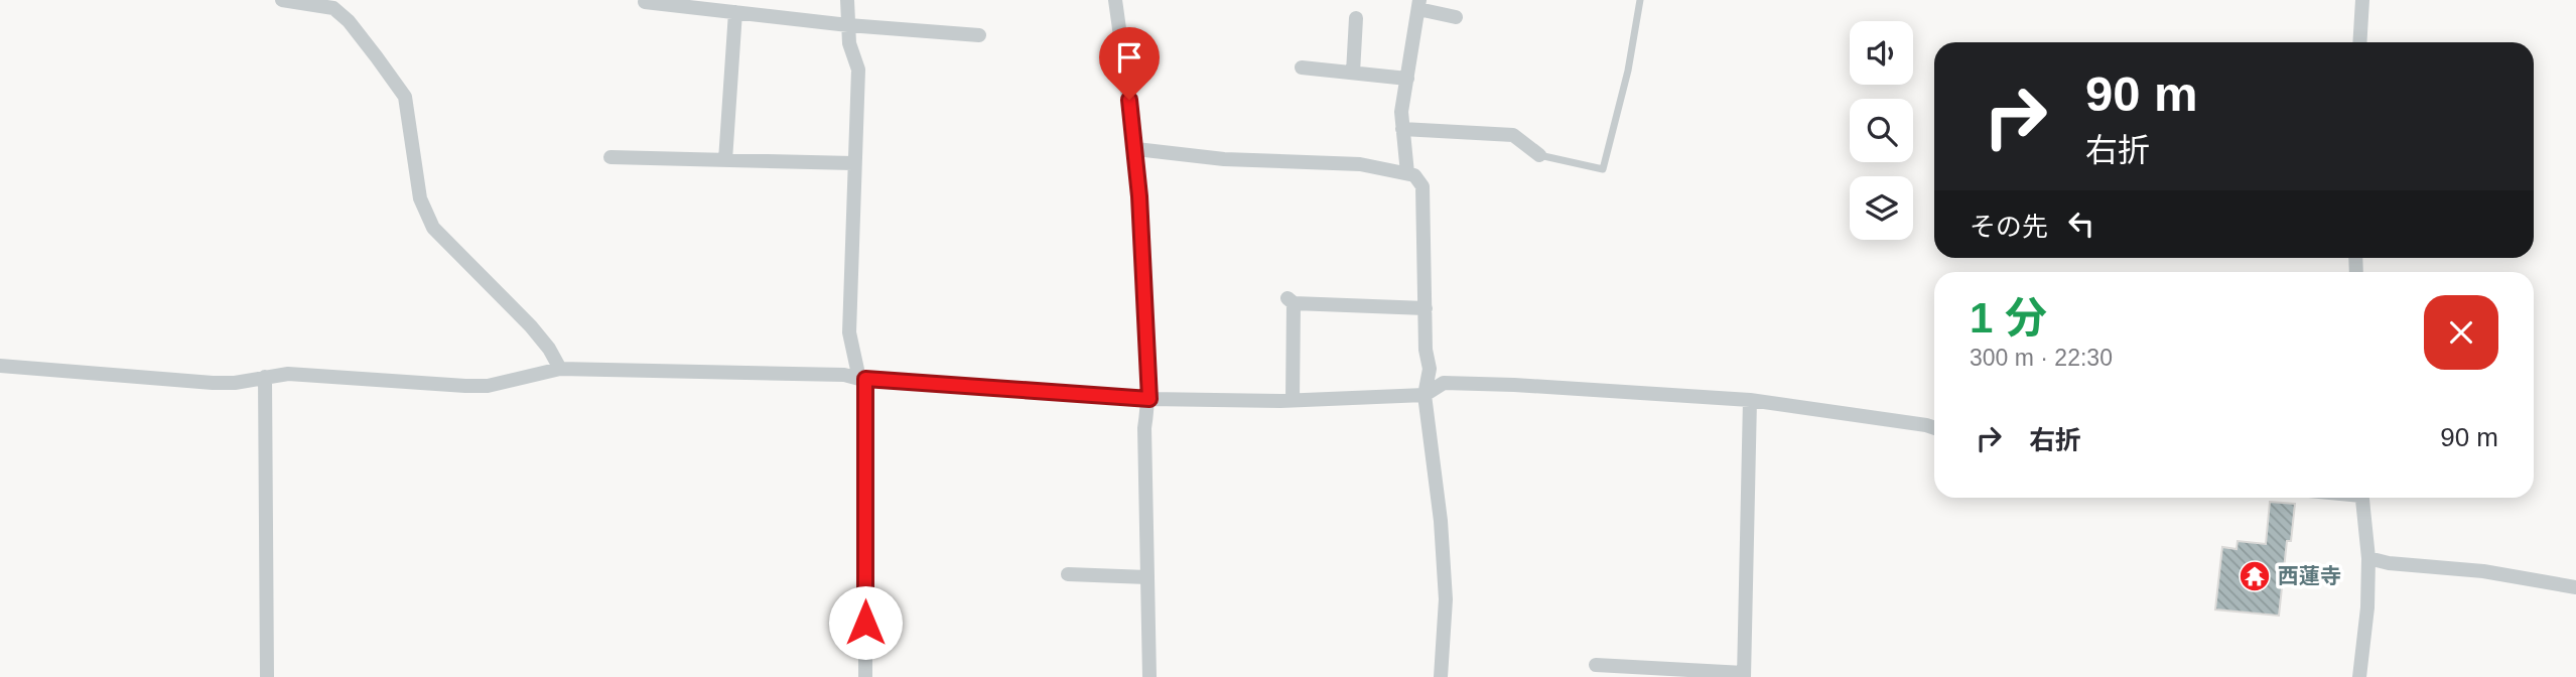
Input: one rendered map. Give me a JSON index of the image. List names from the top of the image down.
{
  "places": {
    "temple": ["西蓮寺"]
  },
  "page": {
    "turn": ["90 m", "右折"],
    "then": "その先",
    "heading": ["1 分", "300 m · 22:30"],
    "list": [
      {
        "name": "右折",
        "value": "90 m"
      }
    ]
  }
}
